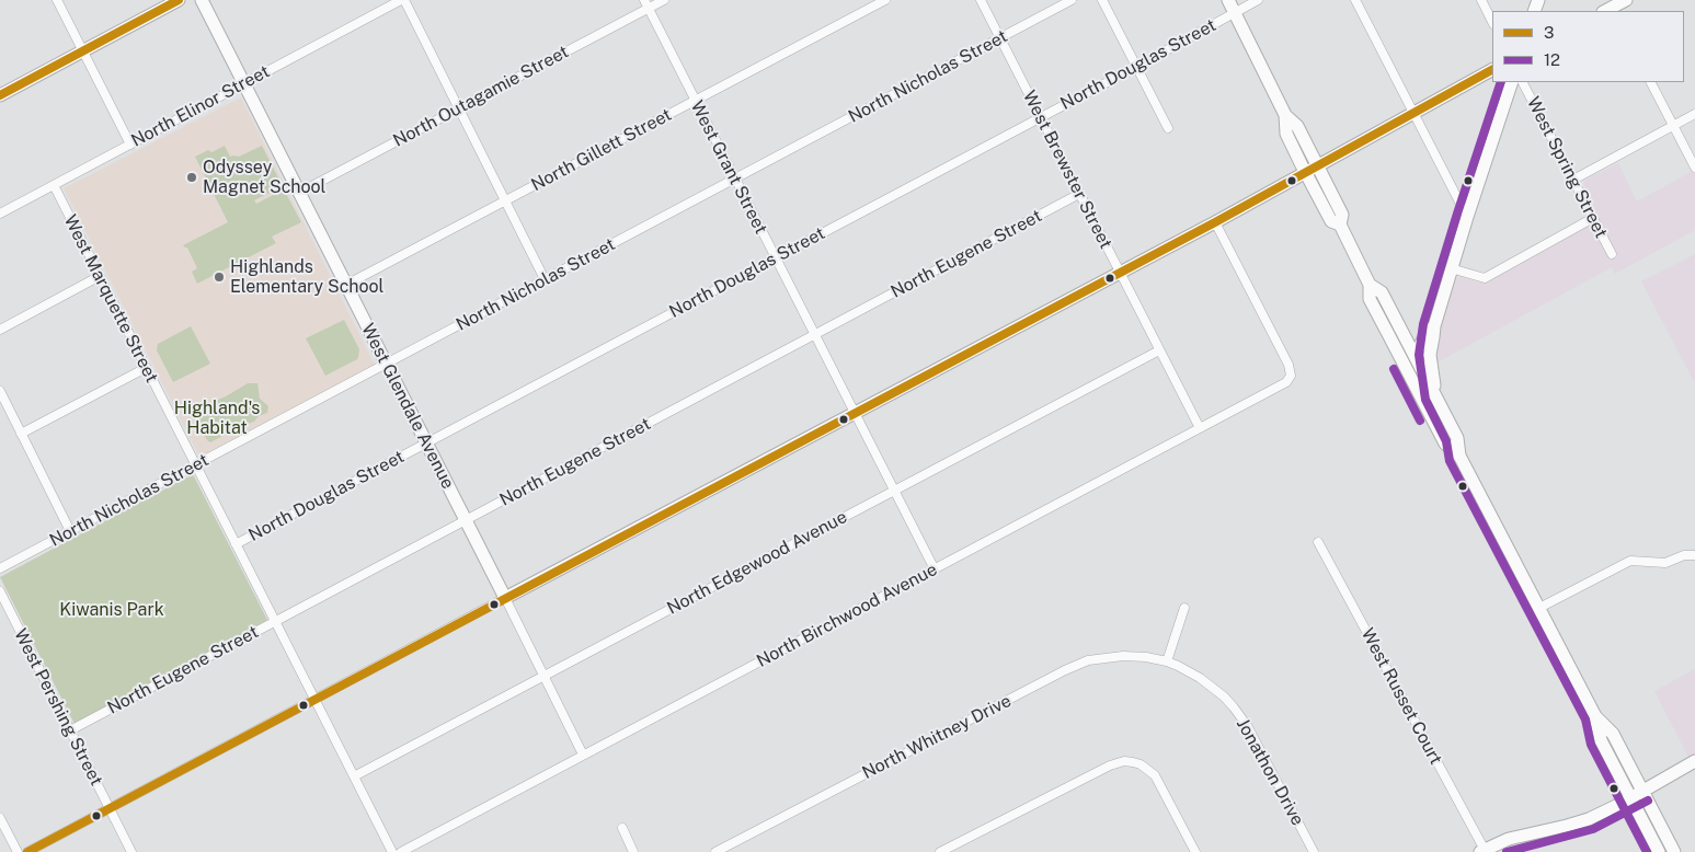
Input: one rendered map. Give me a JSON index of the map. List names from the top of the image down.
{
  "streets": {
    "main road": ["West Glendale Avenue"],
    "street": [
      "North Douglas Street",
      "North Nicholas Street",
      "North Outagamie Street",
      "North Elinor Street",
      "North Gillett Street",
      "West Grant Street",
      "West Spring Street",
      "West Brewster Street",
      "North Eugene Street",
      "West Marquette Street",
      "North Edgewood Avenue",
      "North Birchwood Avenue",
      "West Russet Court",
      "West Pershing Street",
      "North Whitney Drive",
      "Jonathon Drive"
    ]
  },
  "crossings": [
    ["North Douglas Street", "West Grant Street"],
    ["North Douglas Street", "West Brewster Street"],
    ["North Douglas Street", "West Marquette Street"],
    ["North Douglas Street", "West Glendale Avenue"],
    ["North Nicholas Street", "West Grant Street"],
    ["North Nicholas Street", "West Brewster Street"],
    ["North Nicholas Street", "West Marquette Street"],
    ["North Nicholas Street", "West Glendale Avenue"],
    ["North Outagamie Street", "West Grant Street"],
    ["North Outagamie Street", "West Glendale Avenue"],
    ["North Elinor Street", "West Marquette Street"],
    ["North Elinor Street", "West Glendale Avenue"],
    ["North Gillett Street", "West Grant Street"],
    ["North Gillett Street", "West Glendale Avenue"],
    ["West Grant Street", "North Eugene Street"],
    ["West Grant Street", "North Edgewood Avenue"],
    ["West Grant Street", "North Birchwood Avenue"],
    ["West Brewster Street", "North Eugene Street"],
    ["West Brewster Street", "North Edgewood Avenue"],
    ["West Brewster Street", "North Birchwood Avenue"],
    ["North Eugene Street", "West Marquette Street"],
    ["North Eugene Street", "West Glendale Avenue"],
    ["North Eugene Street", "West Pershing Street"],
    ["West Marquette Street", "North Edgewood Avenue"],
    ["West Glendale Avenue", "North Edgewood Avenue"],
    ["West Glendale Avenue", "North Birchwood Avenue"],
    ["North Whitney Drive", "Jonathon Drive"]
  ],
  "parks": ["Highland's Habitat", "Kiwanis Park"],
  "places": ["Odyssey Magnet School", "Highlands Elementary School"],
  "lines": ["transit line 3", "transit line 12"],
  "legend": ["3", "12"]
}
